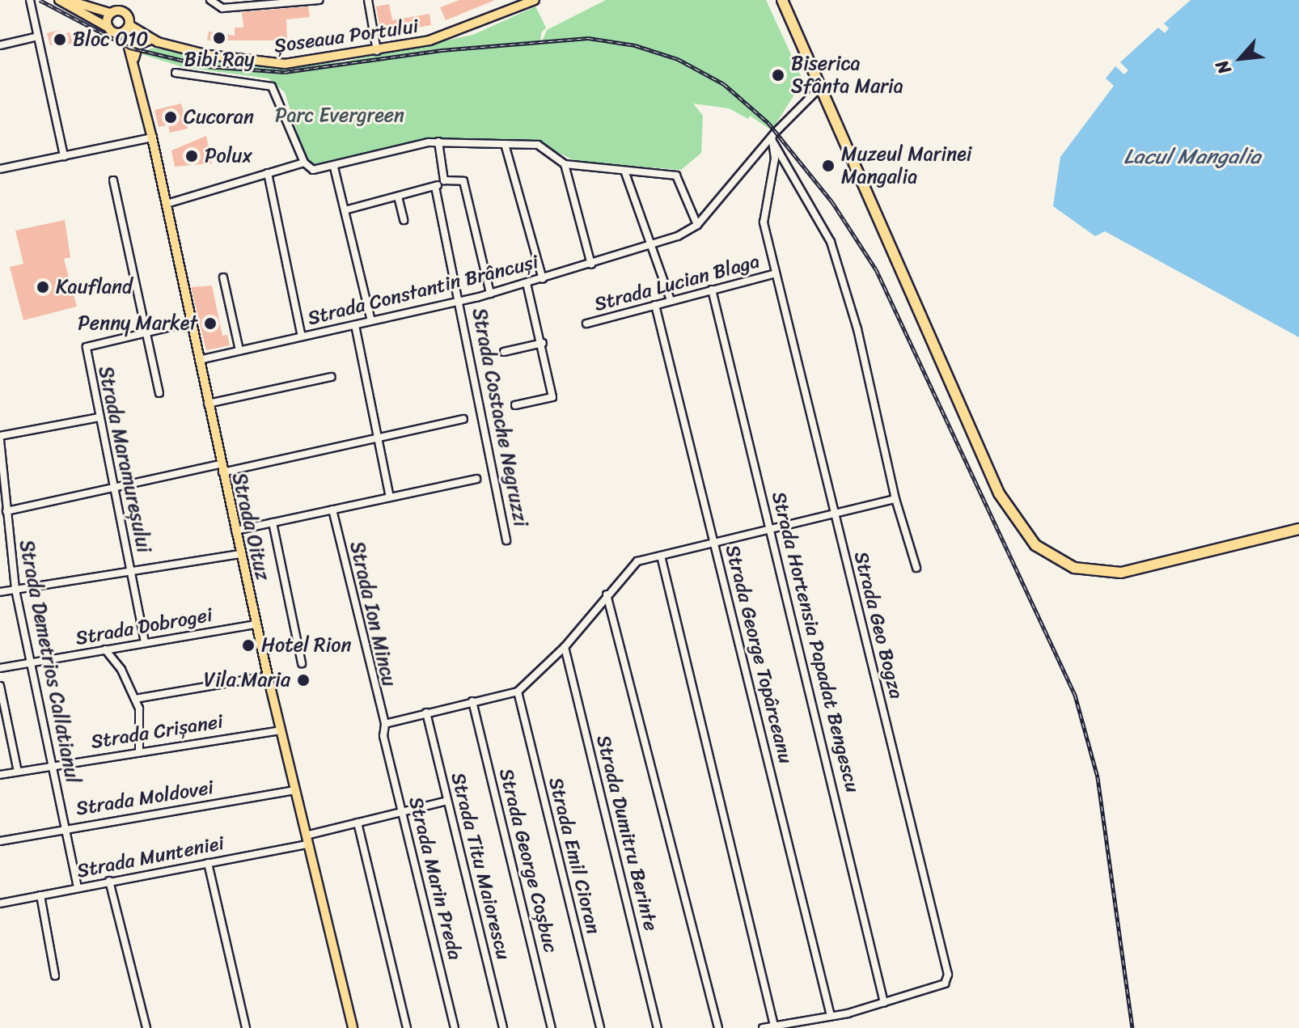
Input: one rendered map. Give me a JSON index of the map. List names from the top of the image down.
{
  "streets": {
    "main road": ["Șoseaua Portului", "Strada Oituz"],
    "street": [
      "Strada Lucian Blaga",
      "Strada Constantin Brâncuși",
      "Strada Costache Negruzzi",
      "Strada Maramureșului",
      "Strada Ion Mincu",
      "Strada Geo Bogza",
      "Strada Dobrogei",
      "Strada Hortensia Papadat Bengescu",
      "Strada George Topârceanu",
      "Strada Demetrios Callatianul",
      "Strada Crișanei",
      "Strada Moldovei",
      "Strada Dumitru Berinte",
      "Strada Emil Cioran",
      "Strada Munteniei",
      "Strada George Coșbuc",
      "Strada Titu Maiorescu",
      "Strada Marin Preda"
    ]
  },
  "crossings": [
    ["Șoseaua Portului", "Strada Oituz"],
    ["Strada Lucian Blaga", "Strada Geo Bogza"],
    ["Strada Lucian Blaga", "Strada Hortensia Papadat Bengescu"],
    ["Strada Lucian Blaga", "Strada George Topârceanu"],
    ["Strada Constantin Brâncuși", "Strada Costache Negruzzi"],
    ["Strada Constantin Brâncuși", "Strada Oituz"],
    ["Strada Maramureșului", "Strada Oituz"],
    ["Strada Maramureșului", "Strada Dobrogei"],
    ["Strada Oituz", "Strada Dobrogei"],
    ["Strada Oituz", "Strada Crișanei"],
    ["Strada Oituz", "Strada Moldovei"],
    ["Strada Oituz", "Strada Munteniei"],
    ["Strada Ion Mincu", "Strada Marin Preda"],
    ["Strada Geo Bogza", "Strada Hortensia Papadat Bengescu"],
    ["Strada Dobrogei", "Strada Demetrios Callatianul"],
    ["Strada Demetrios Callatianul", "Strada Crișanei"],
    ["Strada Demetrios Callatianul", "Strada Moldovei"],
    ["Strada Demetrios Callatianul", "Strada Munteniei"],
    ["Strada Munteniei", "Strada Titu Maiorescu"],
    ["Strada Munteniei", "Strada Marin Preda"]
  ],
  "water": ["Lacul Mangalia"],
  "parks": ["Parc Evergreen"],
  "places": [
    "Bibi Ray",
    "Bloc O10",
    "Biserica Sfânta Maria",
    "Cucoran",
    "Polux",
    "Muzeul Marinei Mangalia",
    "Kaufland",
    "Penny Market",
    "Hotel Rion",
    "Vila Maria"
  ],
  "north": "bottom left"
}
